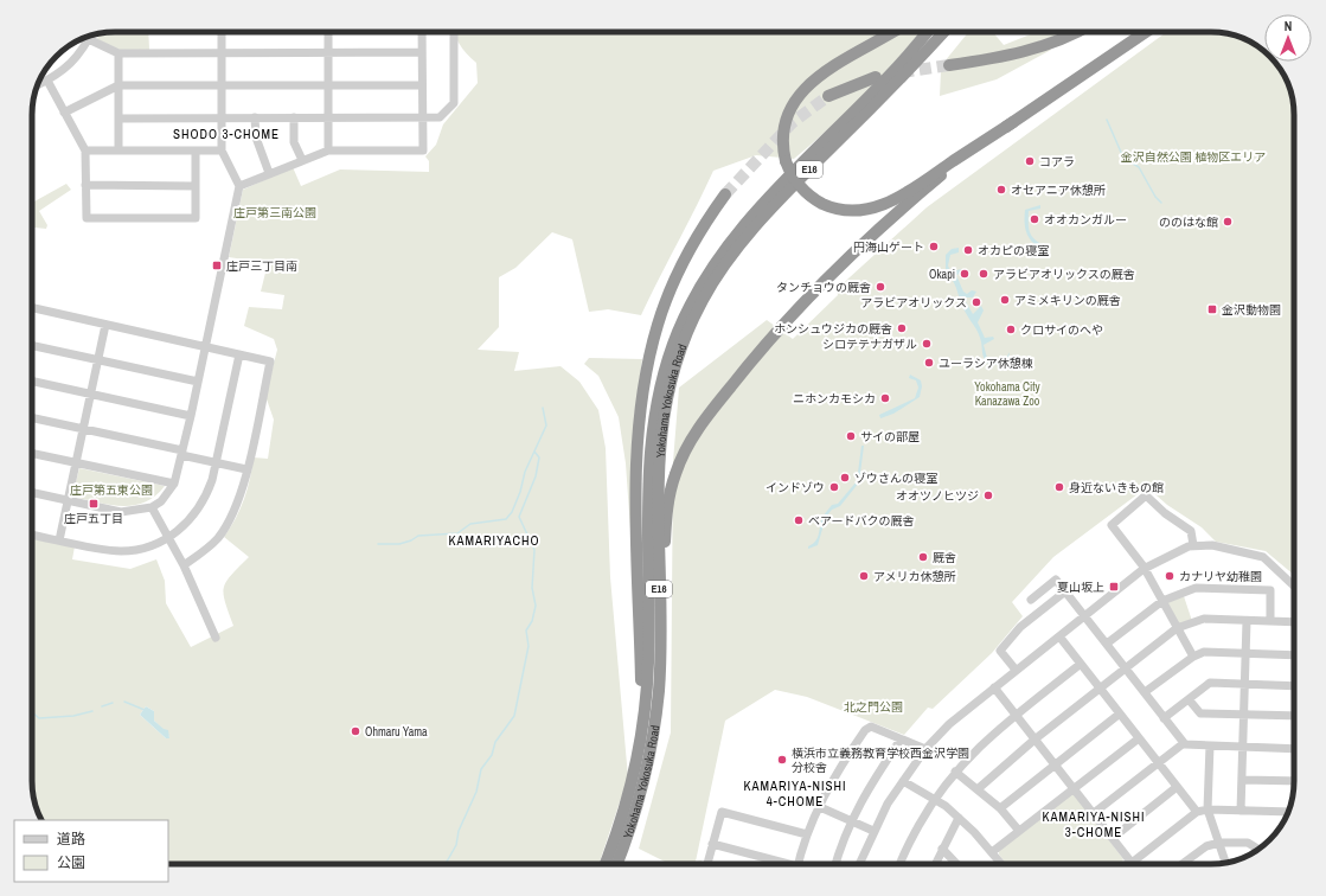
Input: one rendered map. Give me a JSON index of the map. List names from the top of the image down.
{
  "streets": {
    "highway": ["E16", "Yokohama Yokosuka Road"]
  },
  "crossings": [
    ["E16", "Yokohama Yokosuka Road"]
  ],
  "districts": [
    "SHODO 3-CHOME",
    "KAMARIYACHO",
    "KAMARIYA-NISHI 4-CHOME",
    "KAMARIYA-NISHI 3-CHOME"
  ],
  "parks": [
    "金沢自然公園 植物区エリア",
    "庄戸第三南公園",
    "Yokohama City Kanazawa Zoo",
    "庄戸第五東公園",
    "北之門公園"
  ],
  "places": {
    "other": [
      "コアラ",
      "オセアニア休憩所",
      "オオカンガルー",
      "ののはな館",
      "円海山ゲート",
      "オカピの寝室",
      "Okapi",
      "アラビアオリックスの厩舎",
      "タンチョウの厩舎",
      "アミメキリンの厩舎",
      "アラビアオリックス",
      "ホンシュウジカの厩舎",
      "クロサイのへや",
      "シロテテナガザル",
      "ユーラシア休憩棟",
      "ニホンカモシカ",
      "サイの部屋",
      "ゾウさんの寝室",
      "インドゾウ",
      "身近ないきもの館",
      "オオツノヒツジ",
      "ベアードバクの厩舎",
      "厩舎",
      "アメリカ休憩所",
      "カナリヤ幼稚園",
      "Ohmaru Yama",
      "横浜市立義務教育学校西金沢学園 分校舎"
    ],
    "transit": [
      "庄戸三丁目南",
      "金沢動物園",
      "庄戸五丁目",
      "夏山坂上"
    ]
  },
  "legend": ["道路", "公園"],
  "north": "top"
}
